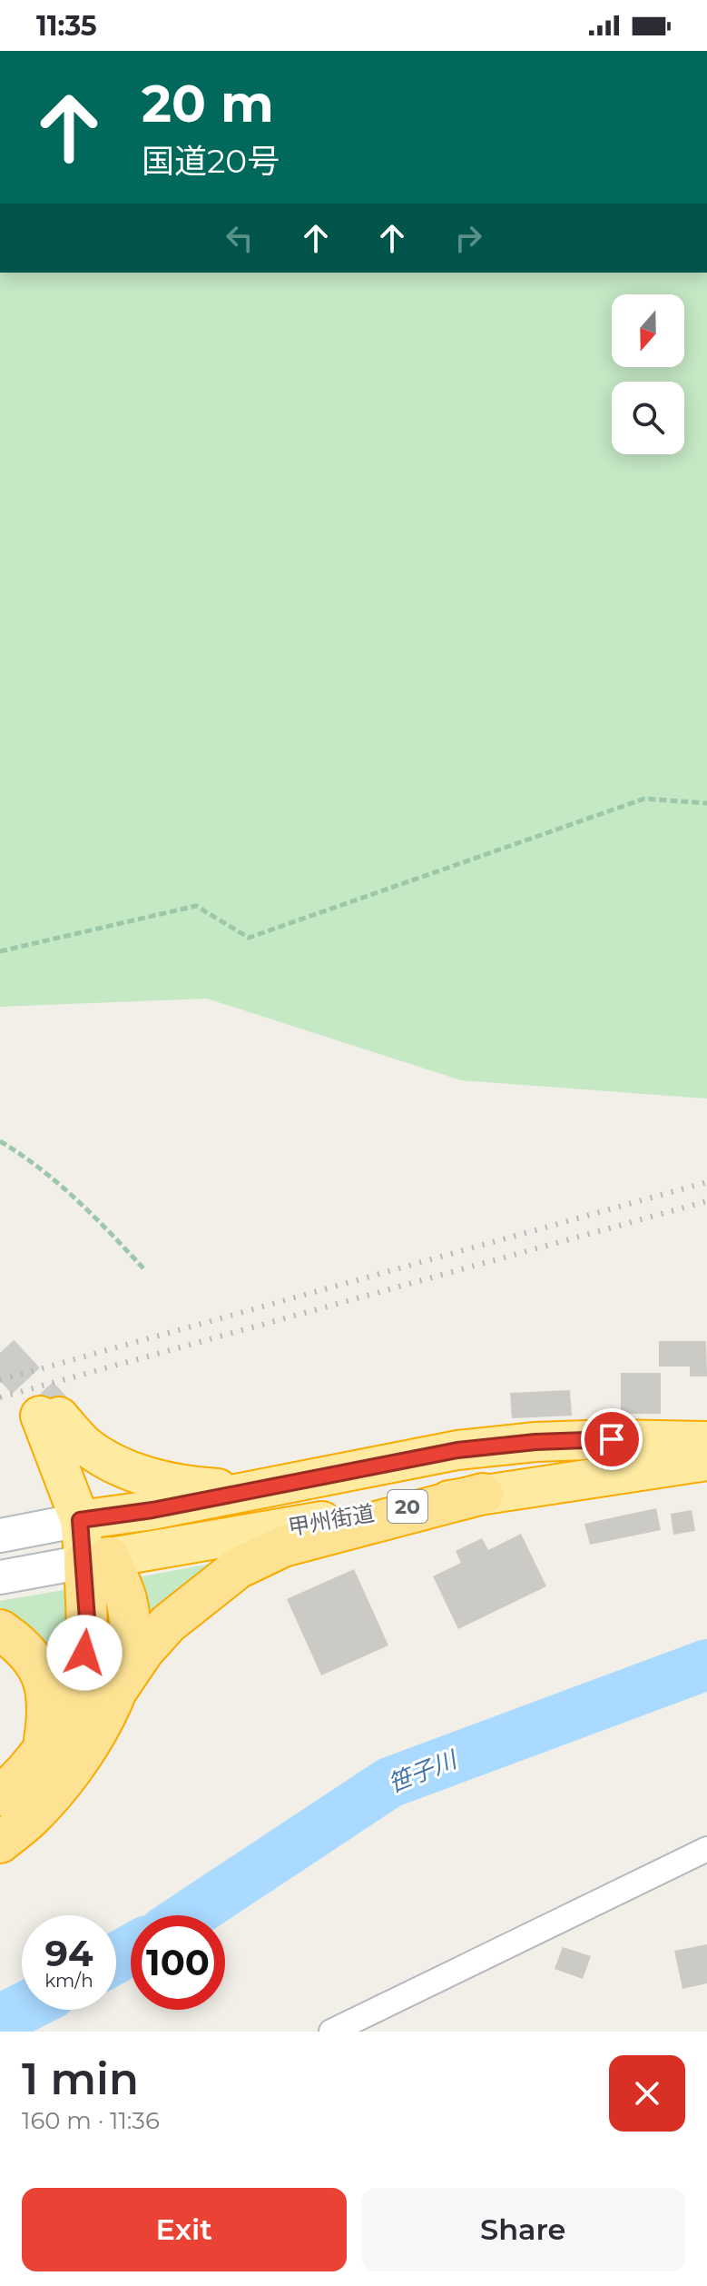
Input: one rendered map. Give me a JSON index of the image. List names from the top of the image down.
{
  "streets": {
    "highway": ["20", "甲州街道"]
  },
  "water": ["笹子川"],
  "north": "bottom",
  "page": {
    "status": "11:35",
    "turn": ["20 m", "国道20号"],
    "speed": "94 km/h",
    "limit": "100",
    "heading": ["1 min", "160 m · 11:36"],
    "buttons": ["Exit", "Share"]
  }
}
